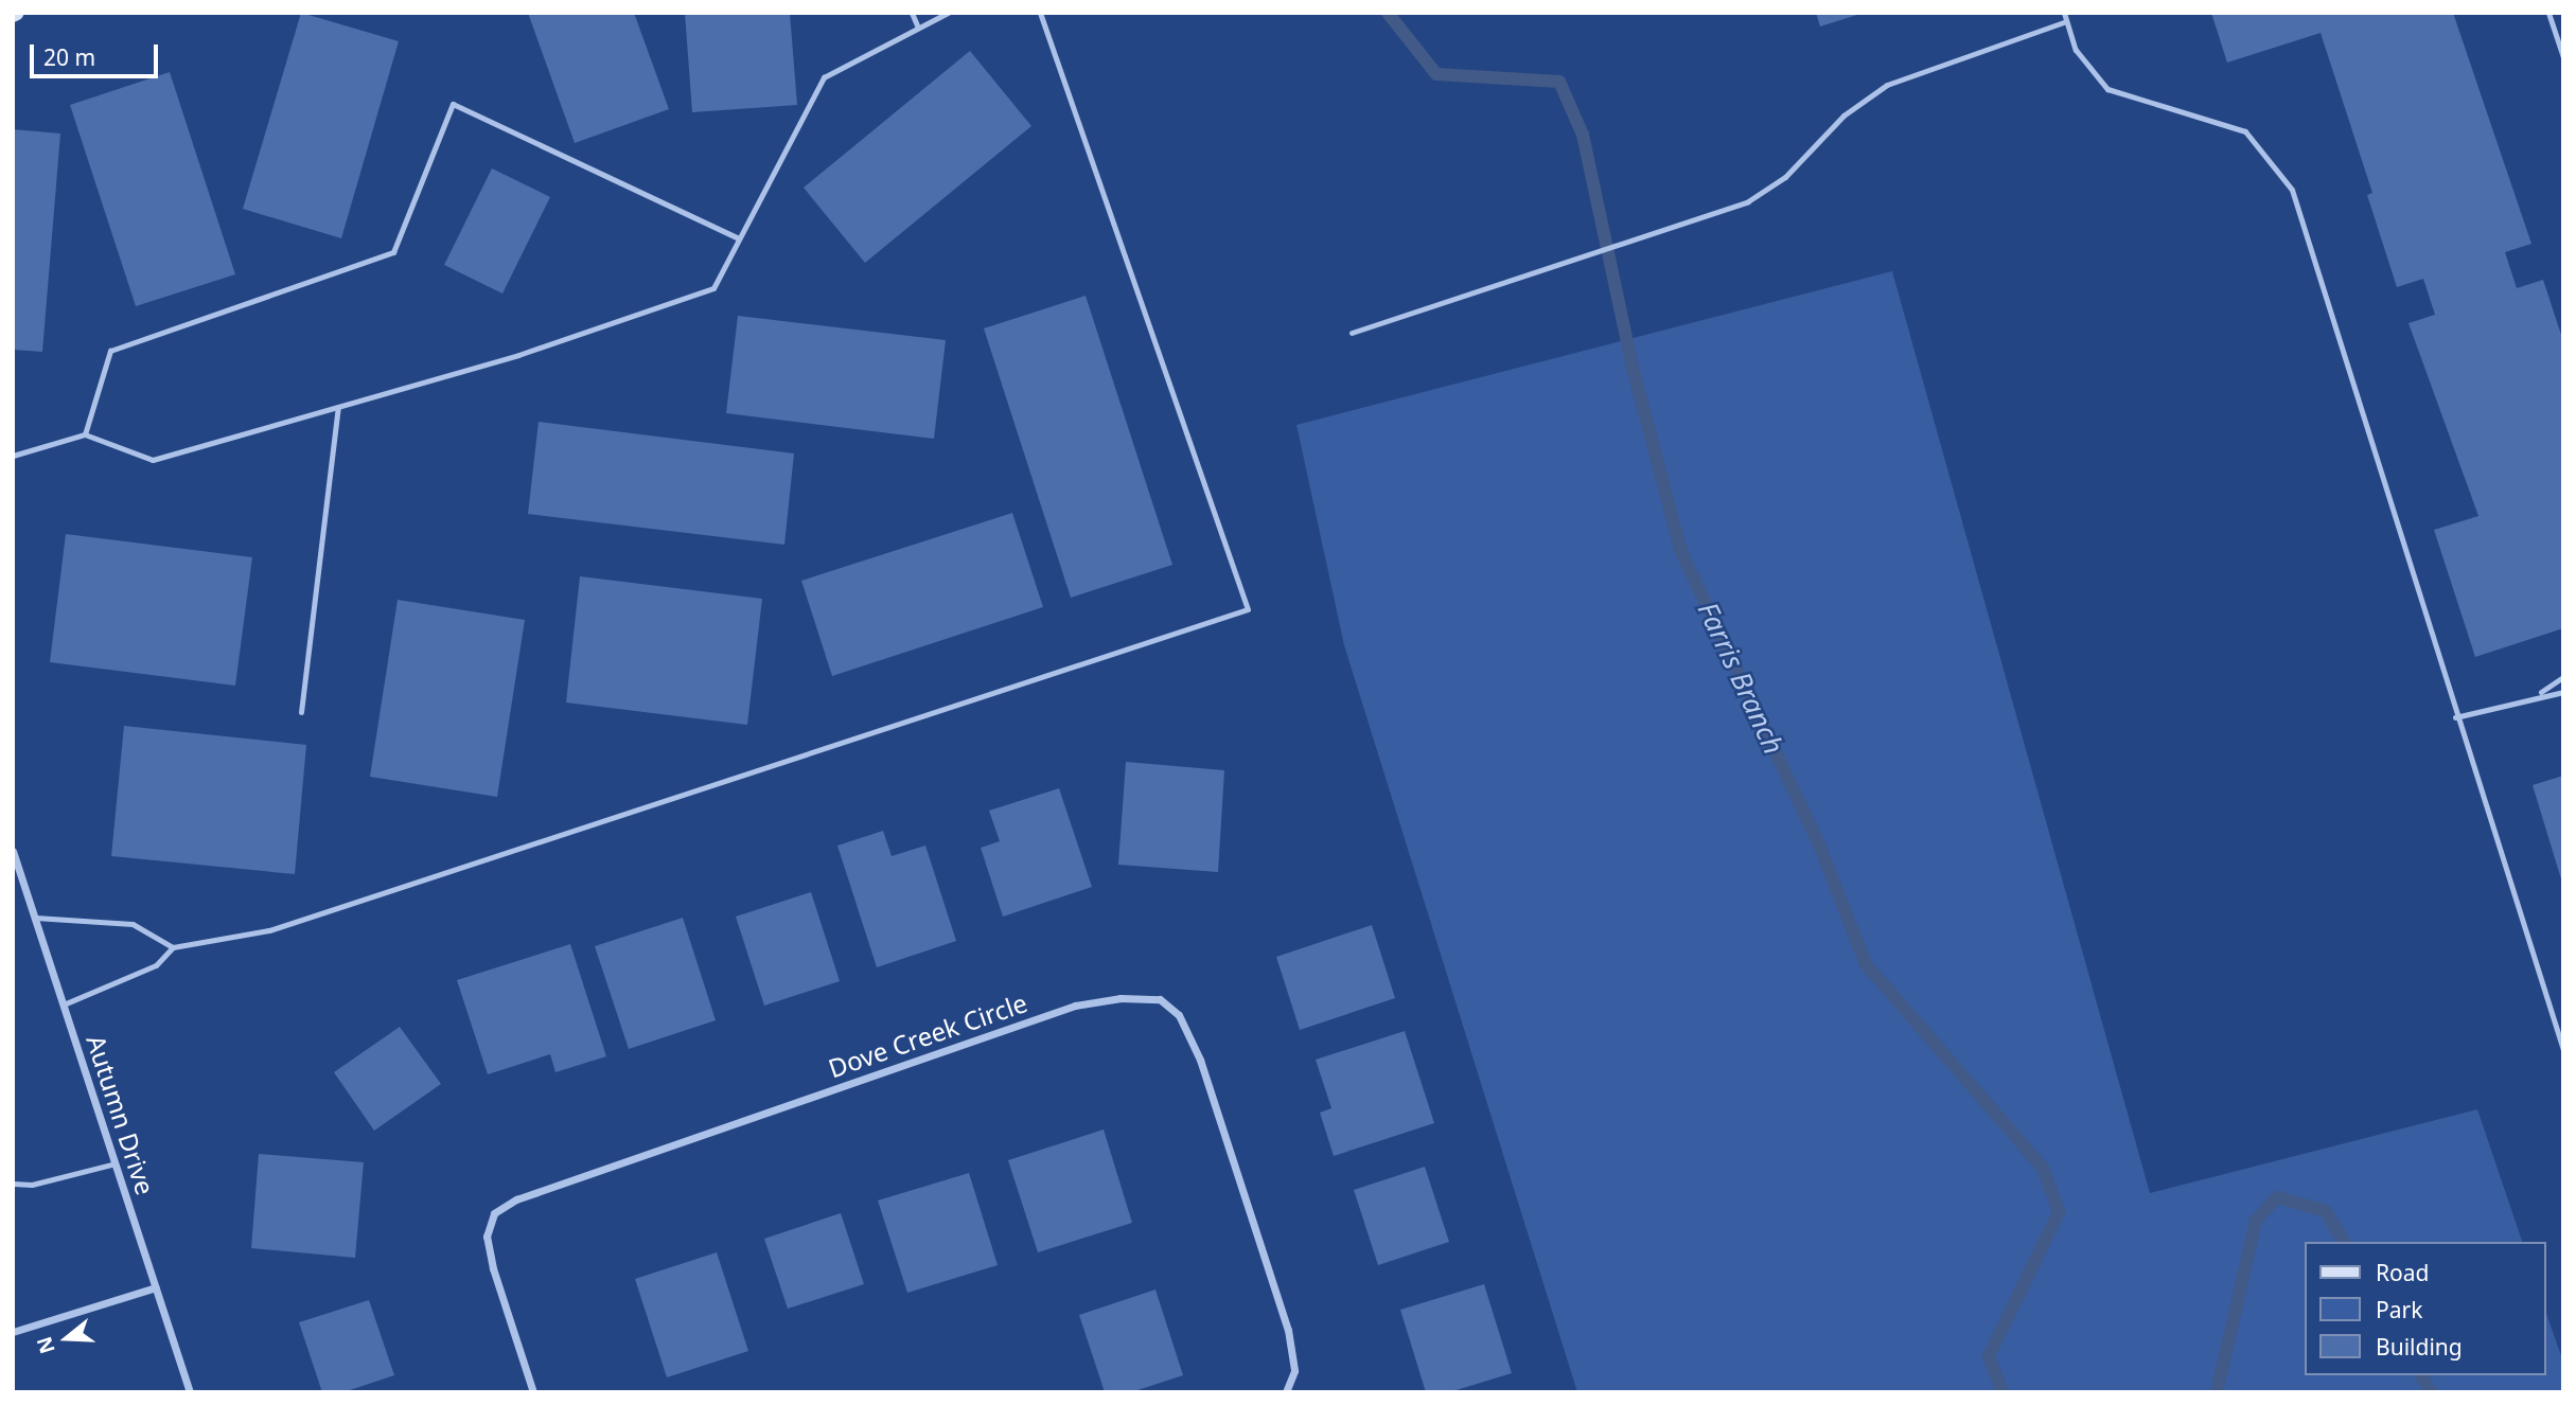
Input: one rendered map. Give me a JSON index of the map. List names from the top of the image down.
{
  "streets": {
    "street": ["Dove Creek Circle", "Autumn Drive"]
  },
  "water": ["Farris Branch"],
  "legend": ["Road", "Park", "Building"],
  "scale_bar": "20 m",
  "north": "left"
}
